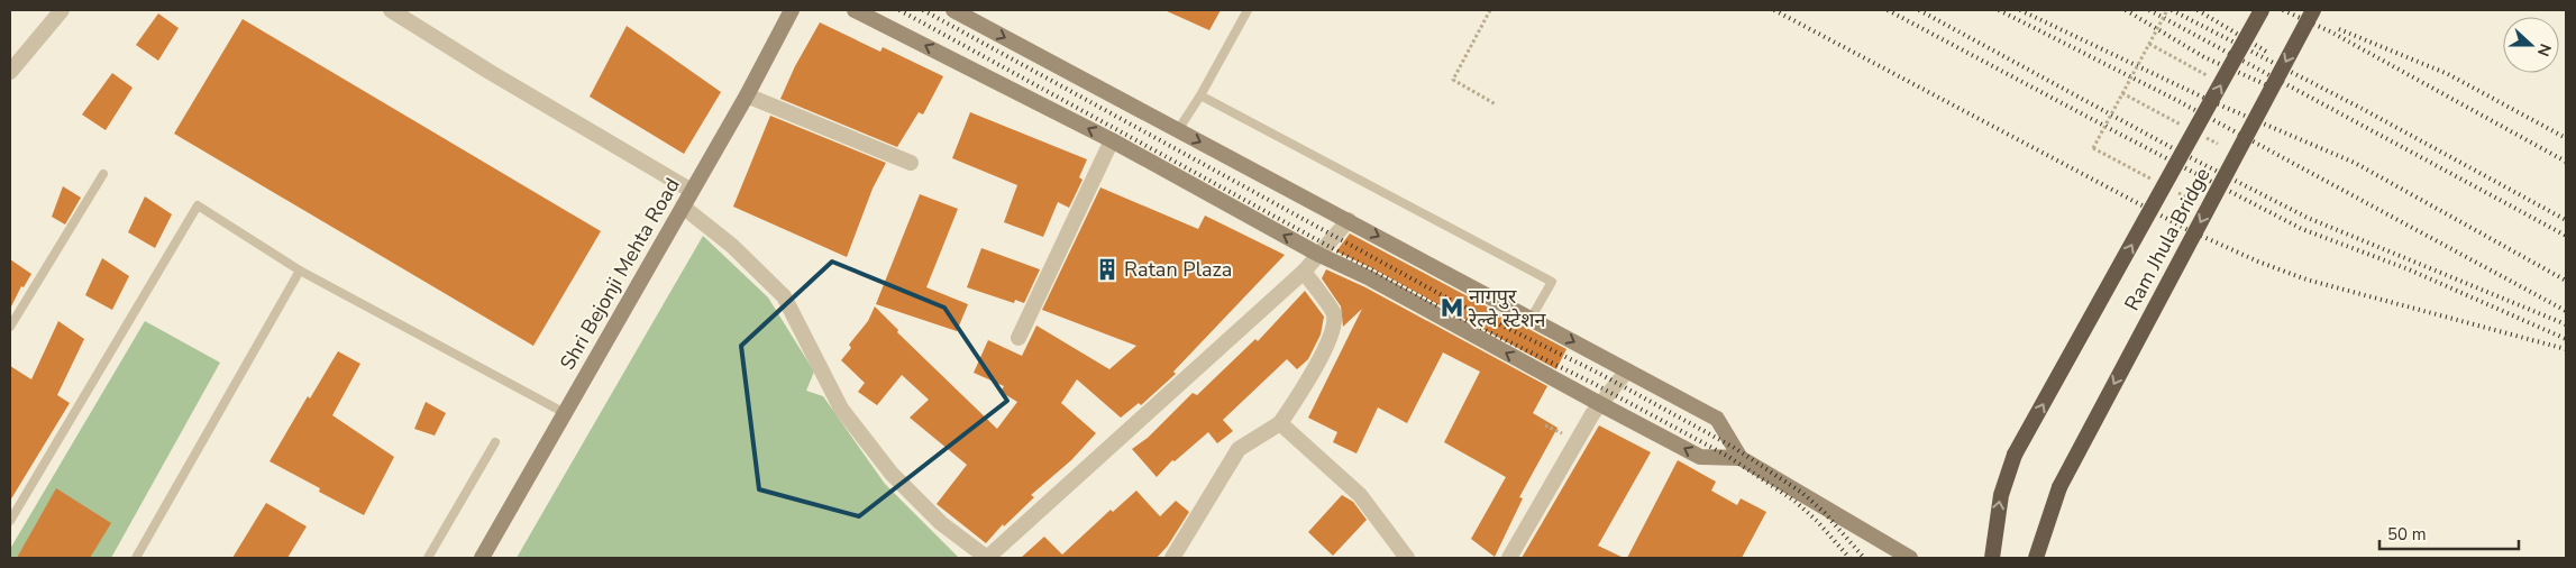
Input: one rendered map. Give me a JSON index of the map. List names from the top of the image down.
{
  "streets": {
    "highway": ["Ram Jhula Bridge"],
    "main road": ["Shri Bejonji Mehta Road"]
  },
  "places": {
    "building": ["Ratan Plaza"],
    "metro station": ["नागपुर रेल्वे स्टेशन"]
  },
  "scale_bar": "50 m",
  "north": "right"
}
